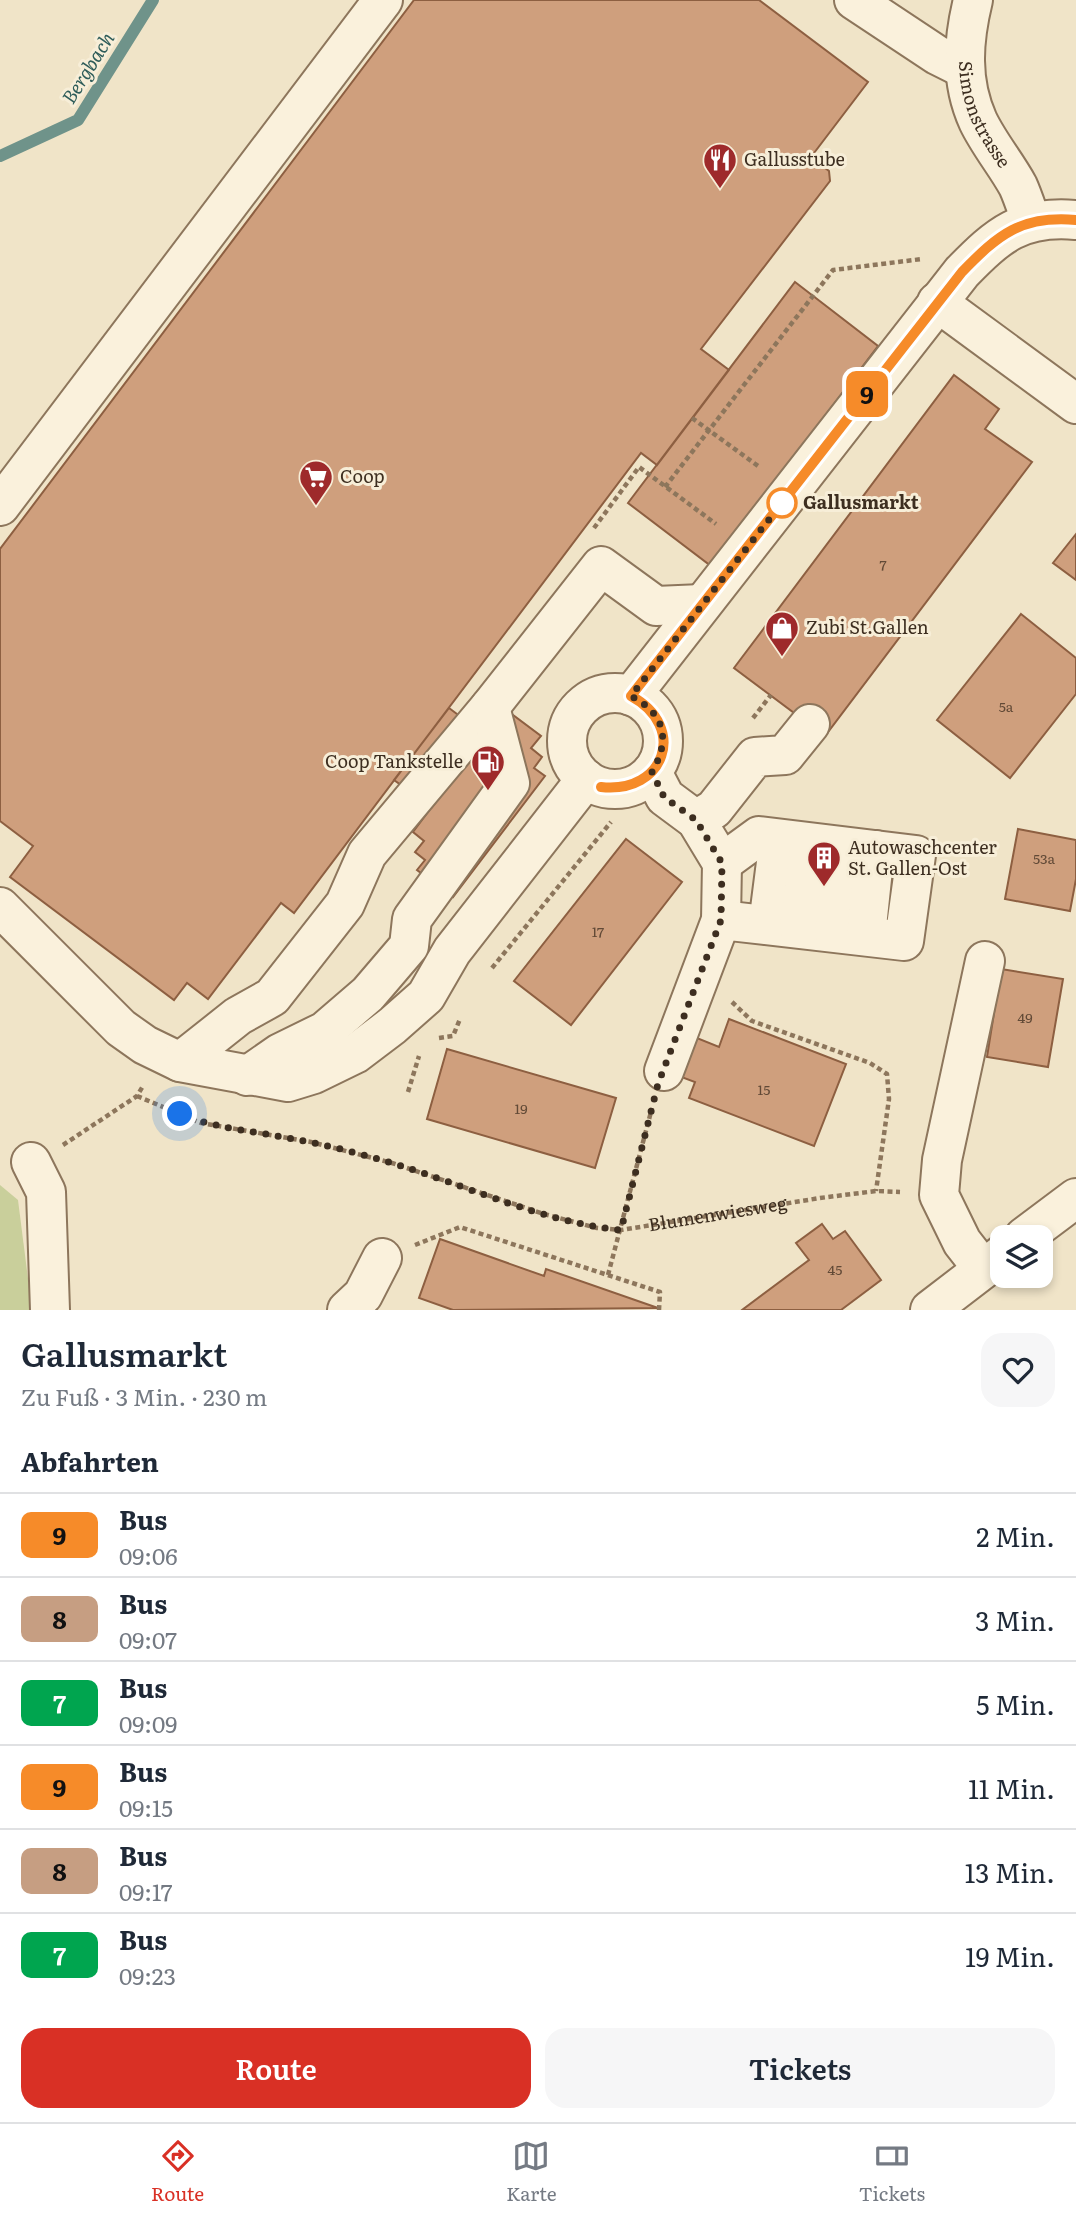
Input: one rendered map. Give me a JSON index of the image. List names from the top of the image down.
{
  "streets": {
    "street": ["Simonstrasse"],
    "path": ["Blumenwiesweg"]
  },
  "water": ["Bergbach"],
  "places": {
    "restaurant": ["Gallusstube"],
    "other": ["Gallusmarkt"],
    "supermarket": ["Coop"],
    "shop": ["Zubi St.Gallen"],
    "fuel station": ["Coop Tankstelle"],
    "building": ["Autowaschcenter St. Gallen-Ost"]
  },
  "lines": ["bus line 9"],
  "house_numbers": [
    "7",
    "5a",
    "53a",
    "17",
    "49",
    "15",
    "19",
    "45"
  ],
  "page": {
    "on_map": "9",
    "heading": [
      ["Gallusmarkt", "Zu Fuß · 3 Min. · 230 m"],
      "Abfahrten"
    ],
    "list": [
      {
        "mark": "9",
        "name": "Bus",
        "note": "09:06",
        "value": "2 Min."
      },
      {
        "mark": "8",
        "name": "Bus",
        "note": "09:07",
        "value": "3 Min."
      },
      {
        "mark": "7",
        "name": "Bus",
        "note": "09:09",
        "value": "5 Min."
      },
      {
        "mark": "9",
        "name": "Bus",
        "note": "09:15",
        "value": "11 Min."
      },
      {
        "mark": "8",
        "name": "Bus",
        "note": "09:17",
        "value": "13 Min."
      },
      {
        "mark": "7",
        "name": "Bus",
        "note": "09:23",
        "value": "19 Min."
      }
    ],
    "buttons": ["Route", "Tickets"],
    "tabs": ["Route", "Karte", "Tickets"]
  }
}
